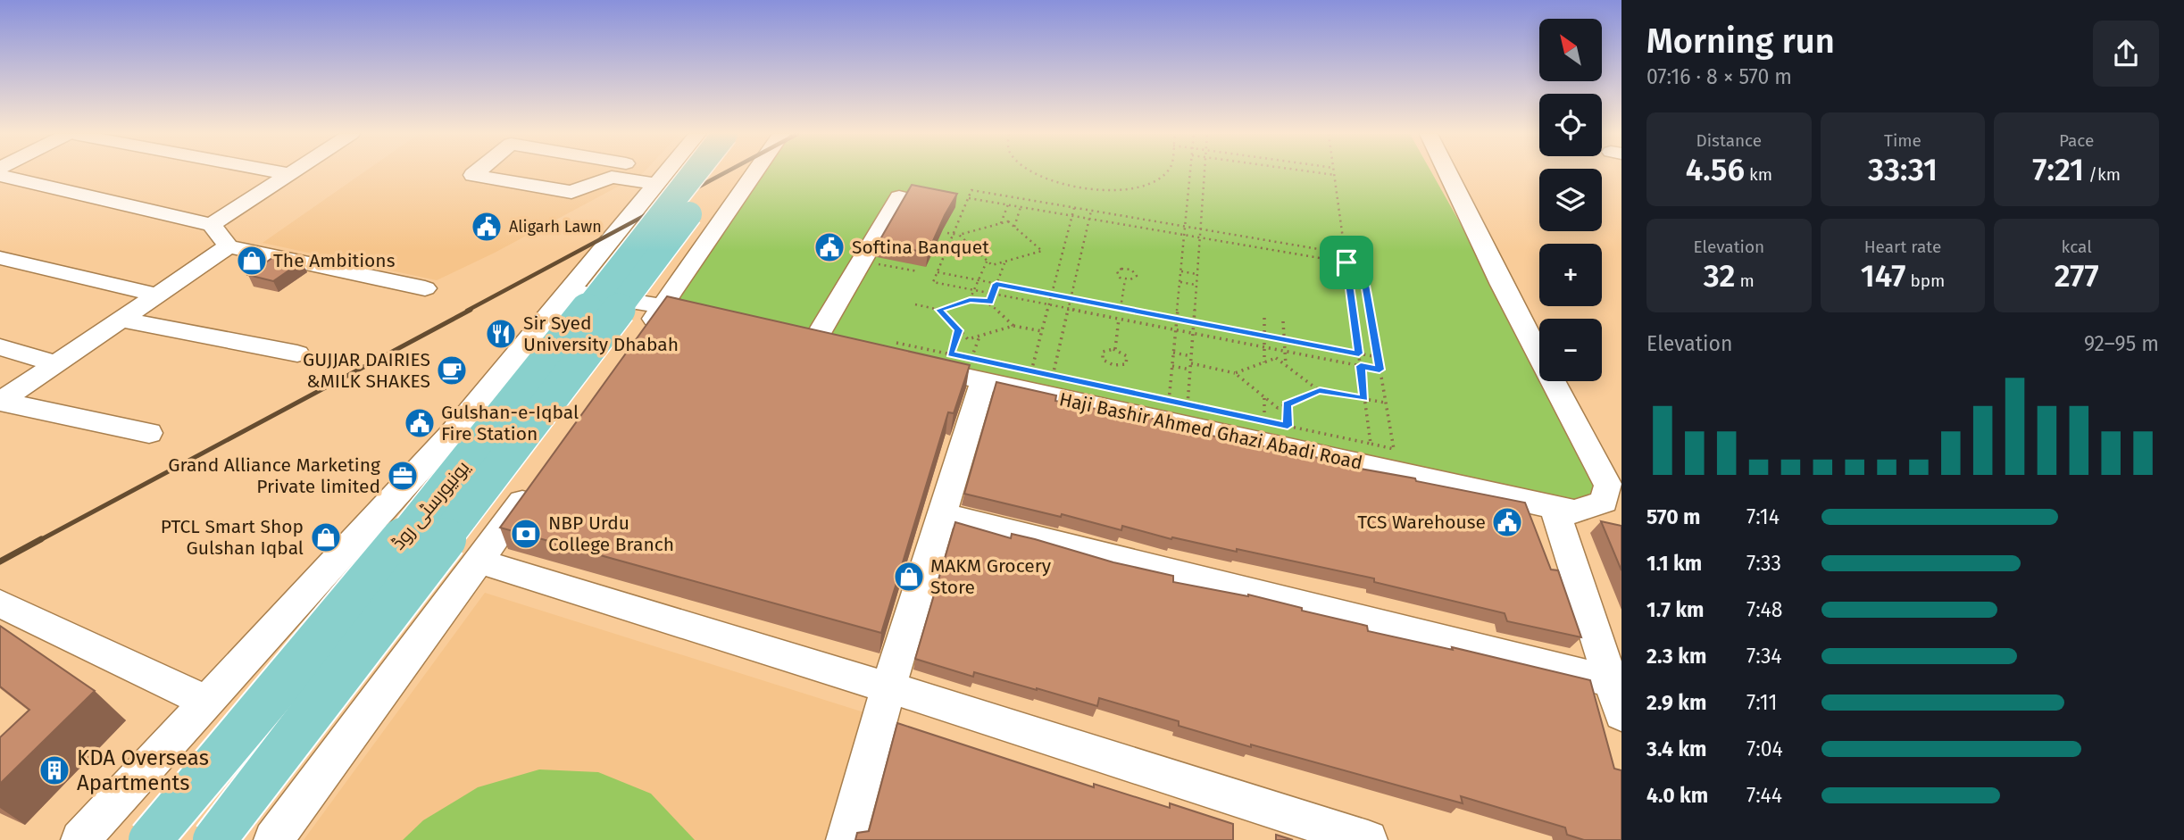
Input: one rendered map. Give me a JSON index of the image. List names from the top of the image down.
{
  "streets": {
    "main road": ["یونیورسٹی روڈ"],
    "street": ["Haji Bashir Ahmed Ghazi Abadi Road"]
  },
  "places": {
    "public building": [
      "Aligarh Lawn",
      "Softina Banquet",
      "Gulshan-e-Iqbal Fire Station",
      "TCS Warehouse"
    ],
    "shop": ["The Ambitions", "PTCL Smart Shop Gulshan Iqbal", "MAKM Grocery Store"],
    "restaurant": ["Sir Syed University Dhabah"],
    "cafe": ["GUJJAR DAIRIES &MILK SHAKES"],
    "office": ["Grand Alliance Marketing Private limited"],
    "bank": ["NBP Urdu College Branch"],
    "building": ["KDA Overseas Apartments"]
  },
  "north": "top left",
  "page": {
    "heading": ["Morning run", "07:16 · 8 × 570 m"],
    "map_buttons": ["+", "−"],
    "stats": [
      ["Distance", "4.56 km"],
      ["Time", "33:31"],
      ["Pace", "7:21 /km"],
      ["Elevation", "32 m"],
      ["Heart rate", "147 bpm"],
      ["kcal", "277"]
    ],
    "chart": ["Elevation", "92–95 m"],
    "list": [
      {
        "name": "570 m",
        "note": "7:14"
      },
      {
        "name": "1.1 km",
        "note": "7:33"
      },
      {
        "name": "1.7 km",
        "note": "7:48"
      },
      {
        "name": "2.3 km",
        "note": "7:34"
      },
      {
        "name": "2.9 km",
        "note": "7:11"
      },
      {
        "name": "3.4 km",
        "note": "7:04"
      },
      {
        "name": "4.0 km",
        "note": "7:44"
      }
    ]
  }
}
